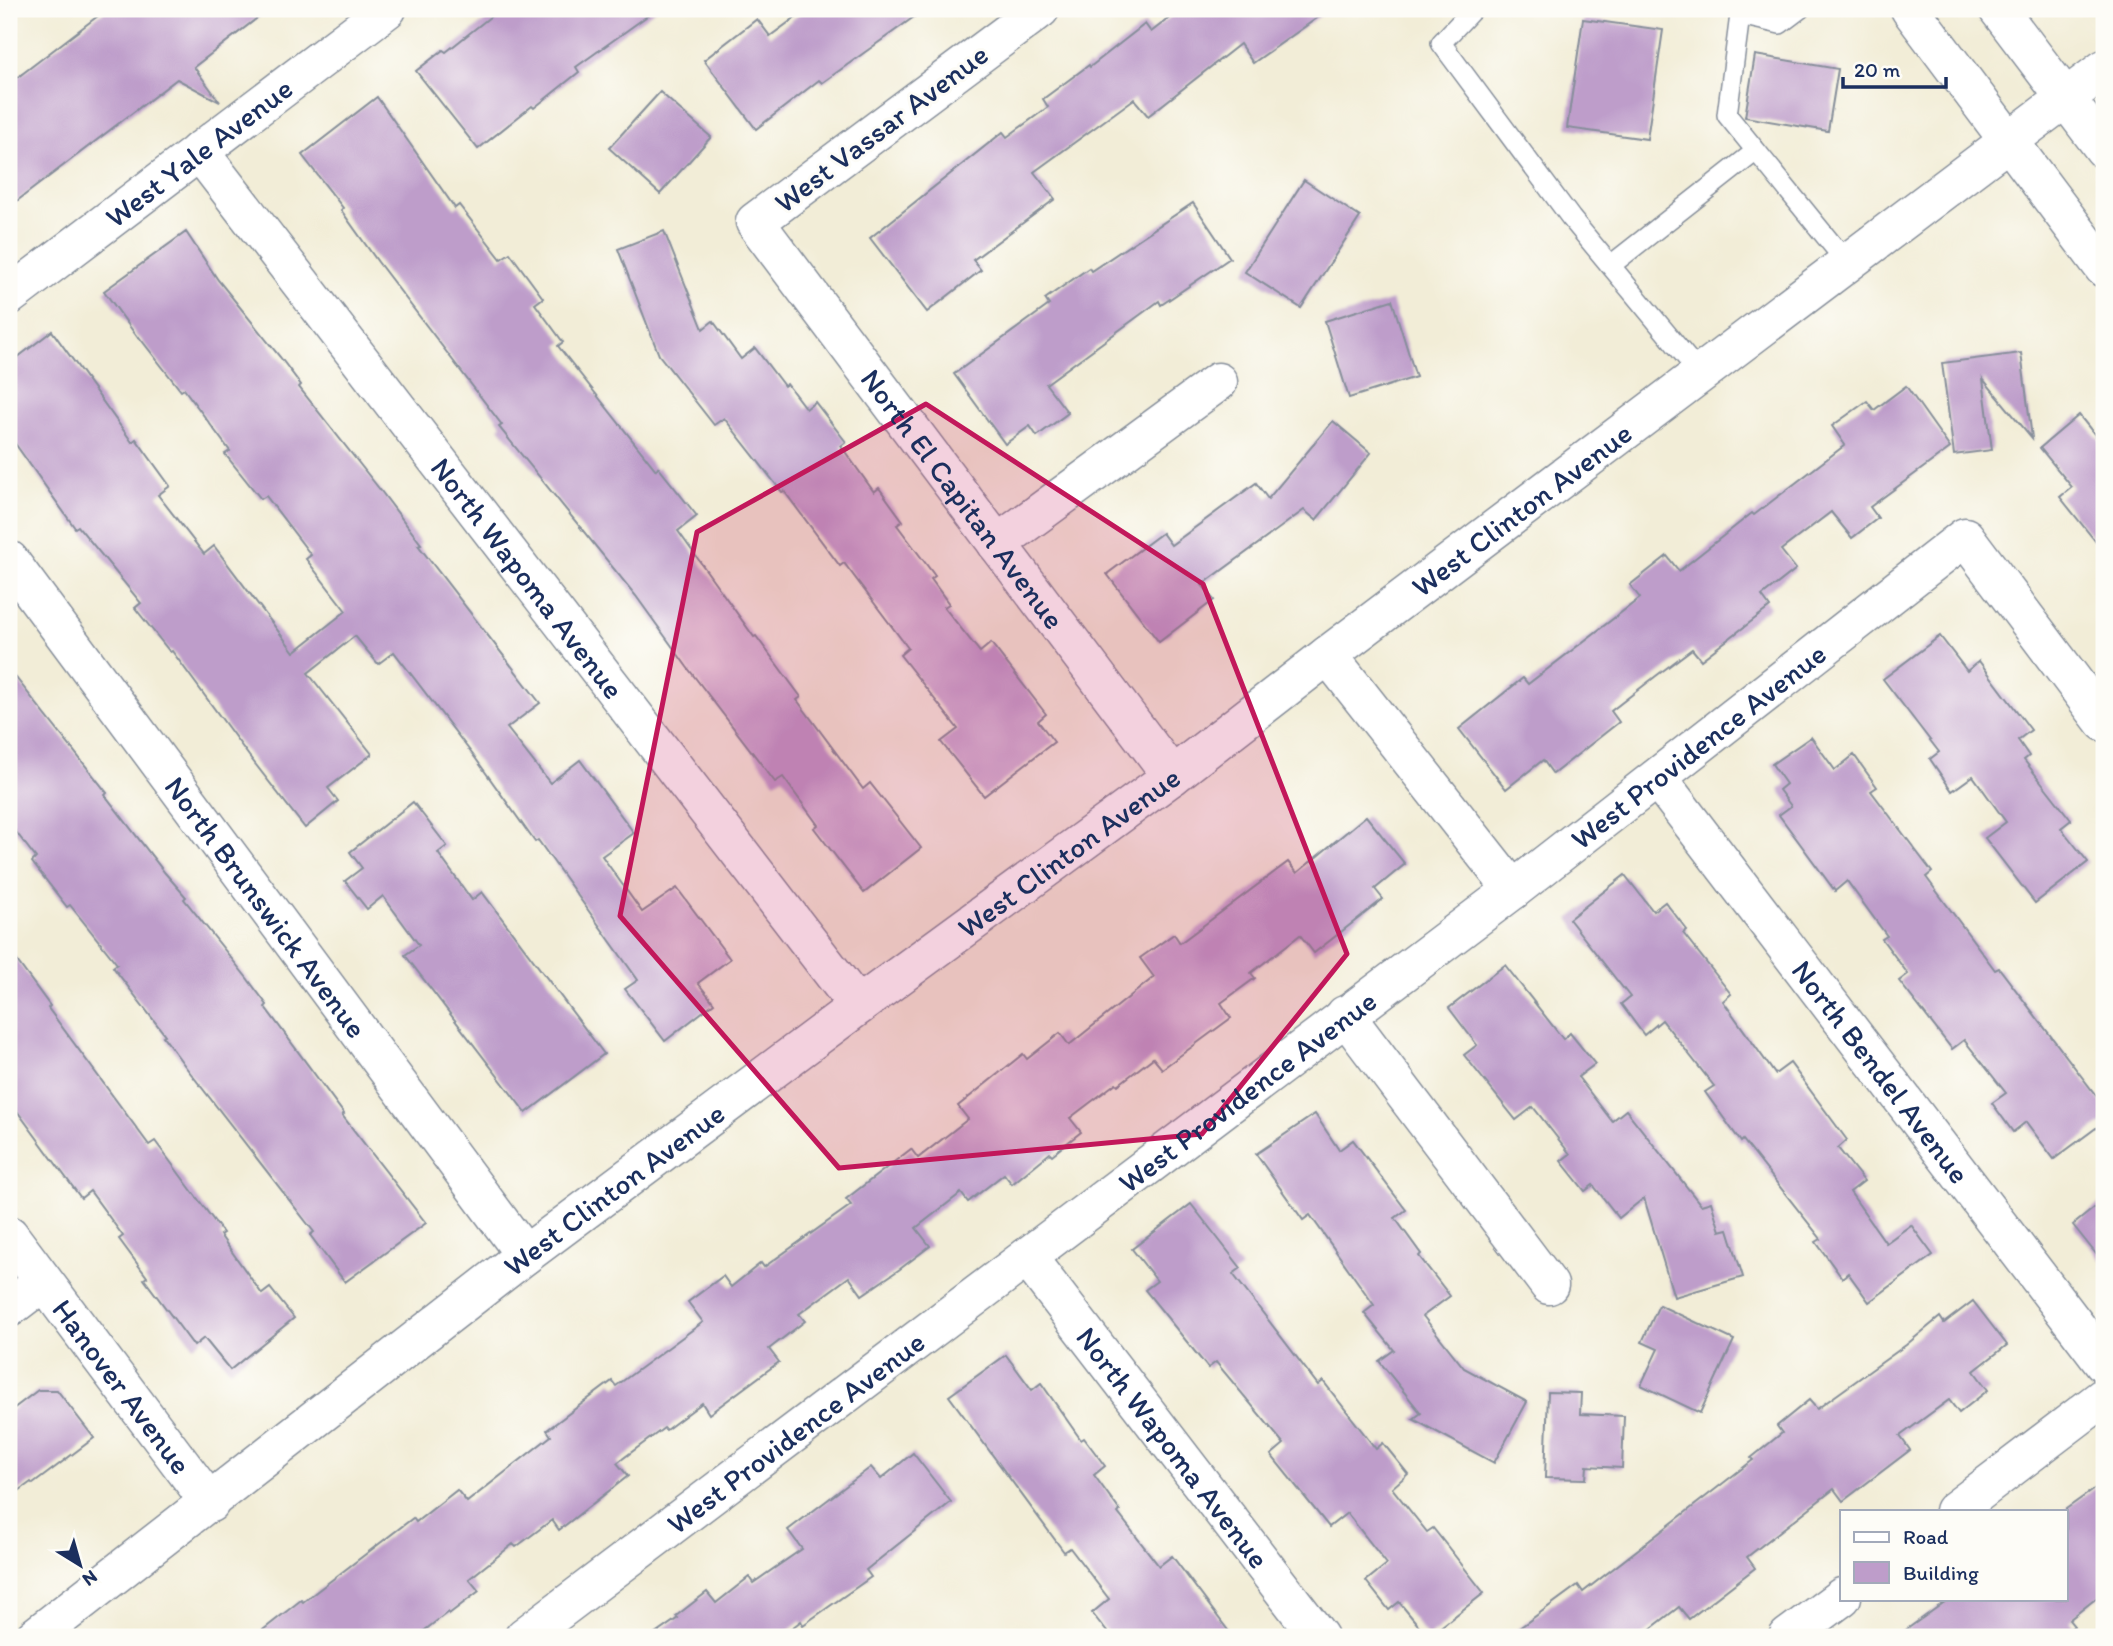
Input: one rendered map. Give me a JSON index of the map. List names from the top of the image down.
{
  "streets": {
    "street": [
      "West Vassar Avenue",
      "West Yale Avenue",
      "North El Capitan Avenue",
      "West Clinton Avenue",
      "North Wapoma Avenue",
      "West Providence Avenue",
      "North Brunswick Avenue",
      "North Bendel Avenue",
      "Hanover Avenue"
    ]
  },
  "crossings": [
    ["West Vassar Avenue", "North El Capitan Avenue"],
    ["West Yale Avenue", "North Wapoma Avenue"],
    ["North El Capitan Avenue", "West Clinton Avenue"],
    ["West Clinton Avenue", "North Wapoma Avenue"],
    ["West Clinton Avenue", "North Brunswick Avenue"],
    ["West Clinton Avenue", "Hanover Avenue"],
    ["North Wapoma Avenue", "West Providence Avenue"],
    ["West Providence Avenue", "North Bendel Avenue"]
  ],
  "legend": ["Road", "Building"],
  "scale_bar": "20 m",
  "north": "bottom right"
}
